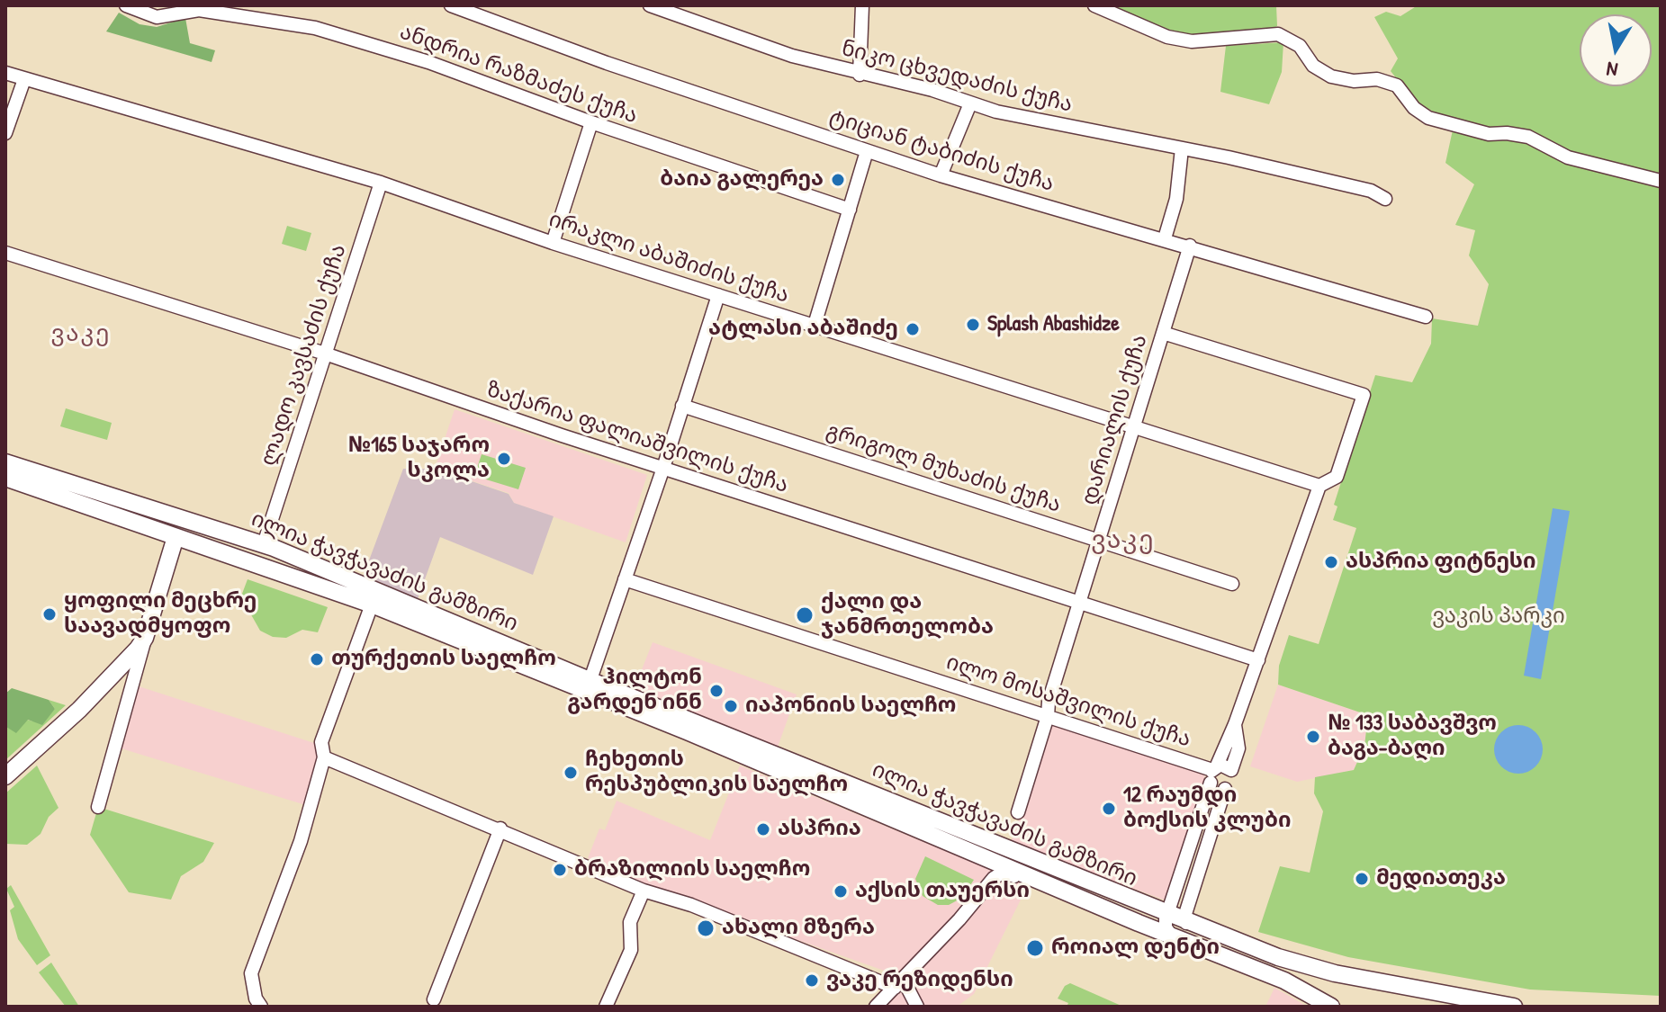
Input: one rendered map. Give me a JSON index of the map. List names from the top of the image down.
{
  "streets": {
    "main road": ["ილია ჭავჭავაძის გამზირი"],
    "street": [
      "ანდრია რაზმაძეს ქუჩა",
      "ნიკო ცხვედაძის ქუჩა",
      "ტიციან ტაბიძის ქუჩა",
      "ირაკლი აბაშიძის ქუჩა",
      "ლადო კავსაძის ქუჩა",
      "დარიალის ქუჩა",
      "ზაქარია ფალიაშვილის ქუჩა",
      "გრიგოლ მუხაძის ქუჩა",
      "ილო მოსაშვილის ქუჩა"
    ]
  },
  "crossings": [
    ["ტიციან ტაბიძის ქუჩა", "დარიალის ქუჩა"],
    ["ირაკლი აბაშიძის ქუჩა", "ლადო კავსაძის ქუჩა"],
    ["ირაკლი აბაშიძის ქუჩა", "დარიალის ქუჩა"],
    ["ლადო კავსაძის ქუჩა", "ზაქარია ფალიაშვილის ქუჩა"],
    ["ლადო კავსაძის ქუჩა", "ილია ჭავჭავაძის გამზირი"],
    ["დარიალის ქუჩა", "ზაქარია ფალიაშვილის ქუჩა"],
    ["დარიალის ქუჩა", "გრიგოლ მუხაძის ქუჩა"],
    ["დარიალის ქუჩა", "ილო მოსაშვილის ქუჩა"]
  ],
  "districts": ["ვაკე", "ვაკე"],
  "parks": ["ვაკის პარკი"],
  "places": [
    "ბაია გალერეა",
    "Splash Abashidze",
    "ატლასი აბაშიძე",
    "№165 საჯარო სკოლა",
    "ასპრია ფიტნესი",
    "ყოფილი მეცხრე საავადმყოფო",
    "ქალი და ჯანმრთელობა",
    "თურქეთის საელჩო",
    "ჰილტონ გარდენ ინნ",
    "იაპონიის საელჩო",
    "№ 133 საბავშვო ბაგა-ბაღი",
    "ჩეხეთის რესპუბლიკის საელჩო",
    "12 რაუმდი ბოქსის კლუბი",
    "ასპრია",
    "ბრაზილიის საელჩო",
    "მედიათეკა",
    "აქსის თაუერსი",
    "ახალი მზერა",
    "როიალ დენტი",
    "ვაკე რეზიდენსი"
  ],
  "north": "bottom"
}
